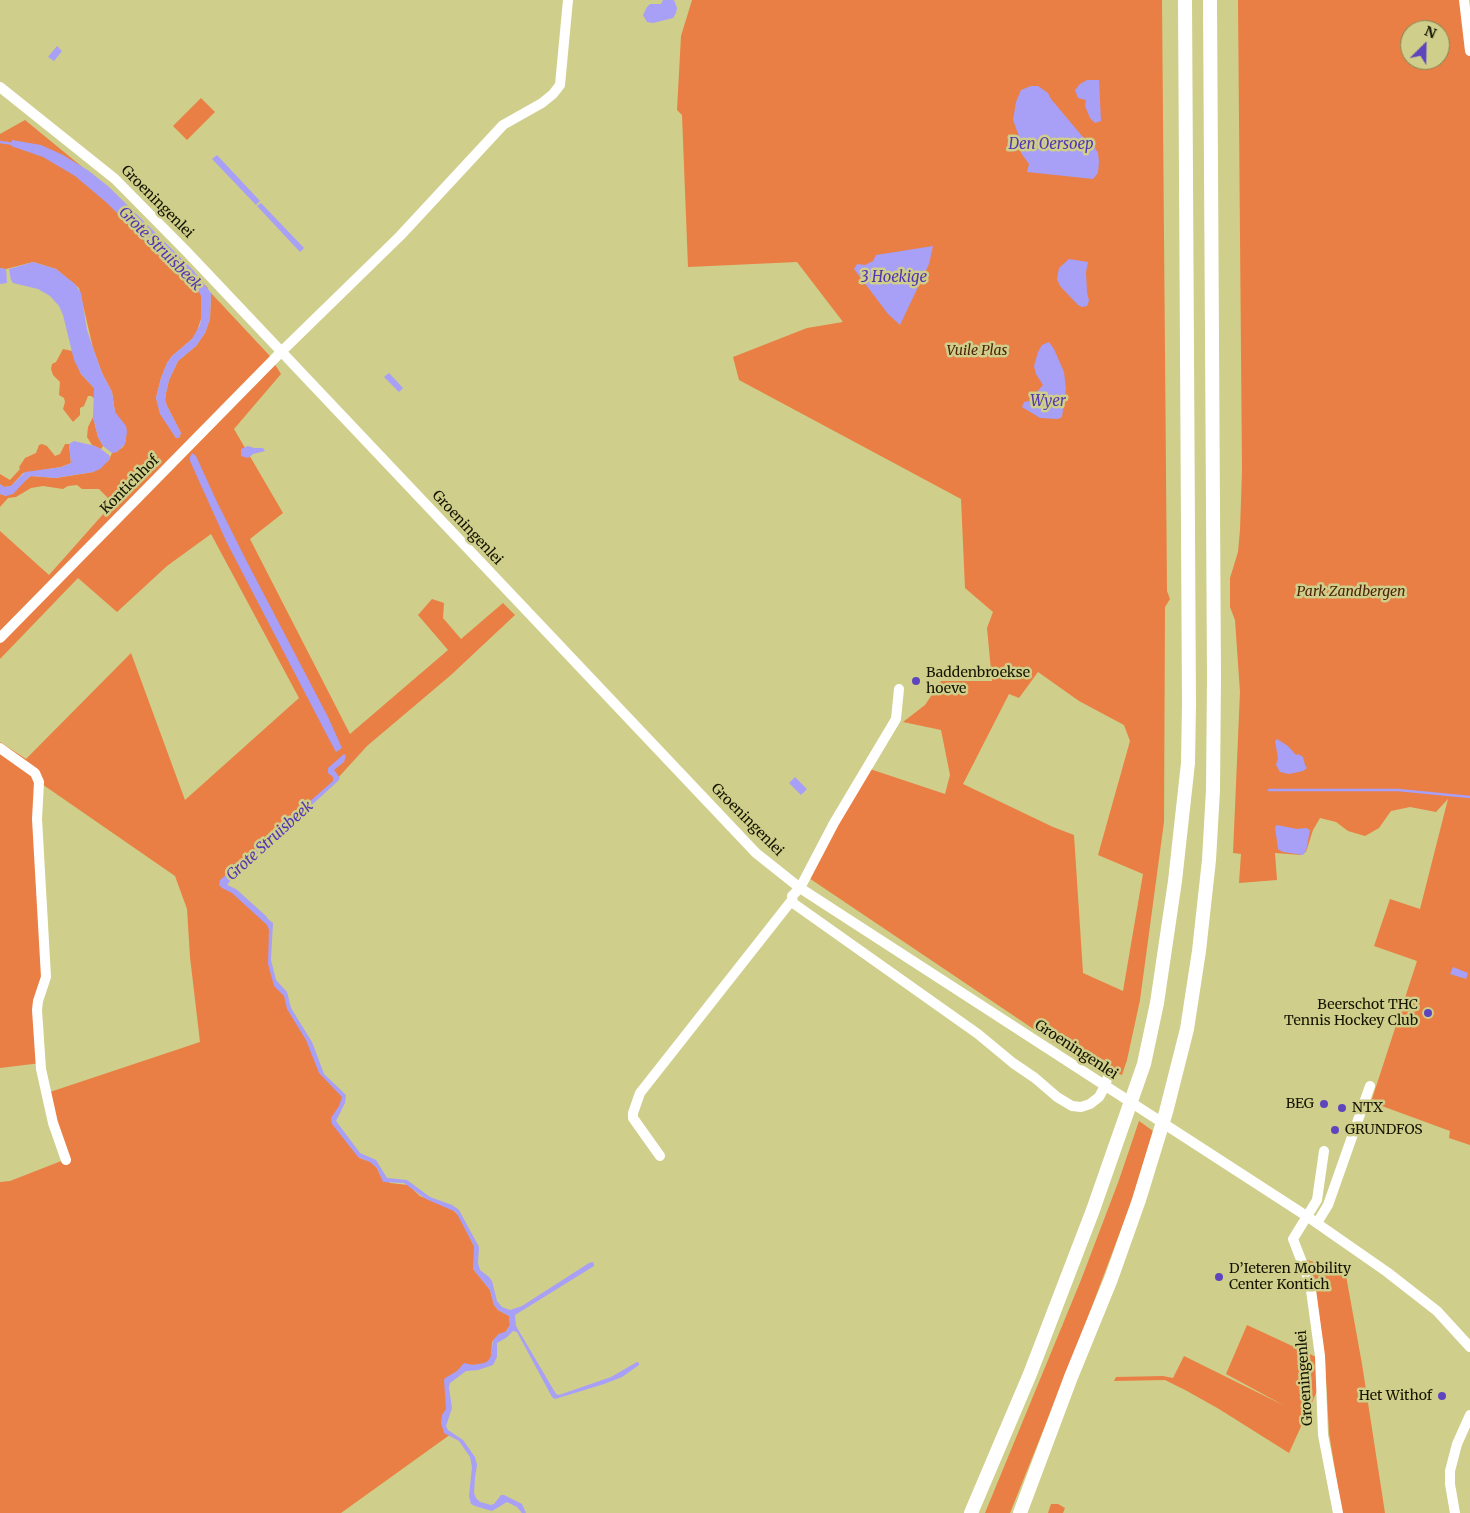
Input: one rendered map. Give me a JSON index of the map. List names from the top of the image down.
{
  "streets": {
    "street": ["Groeningenlei", "Kontichhof"]
  },
  "crossings": [
    ["Groeningenlei", "Kontichhof"]
  ],
  "water": [
    "Den Oersoep",
    "Grote Struisbeek",
    "3 Hoekige",
    "Wyer"
  ],
  "parks": ["Vuile Plas", "Park Zandbergen"],
  "places": [
    "Baddenbroekse hoeve",
    "Beerschot THC Tennis Hockey Club",
    "BEG",
    "NTX",
    "GRUNDFOS",
    "D’Ieteren Mobility Center Kontich",
    "Het Withof"
  ],
  "north": "top right"
}
